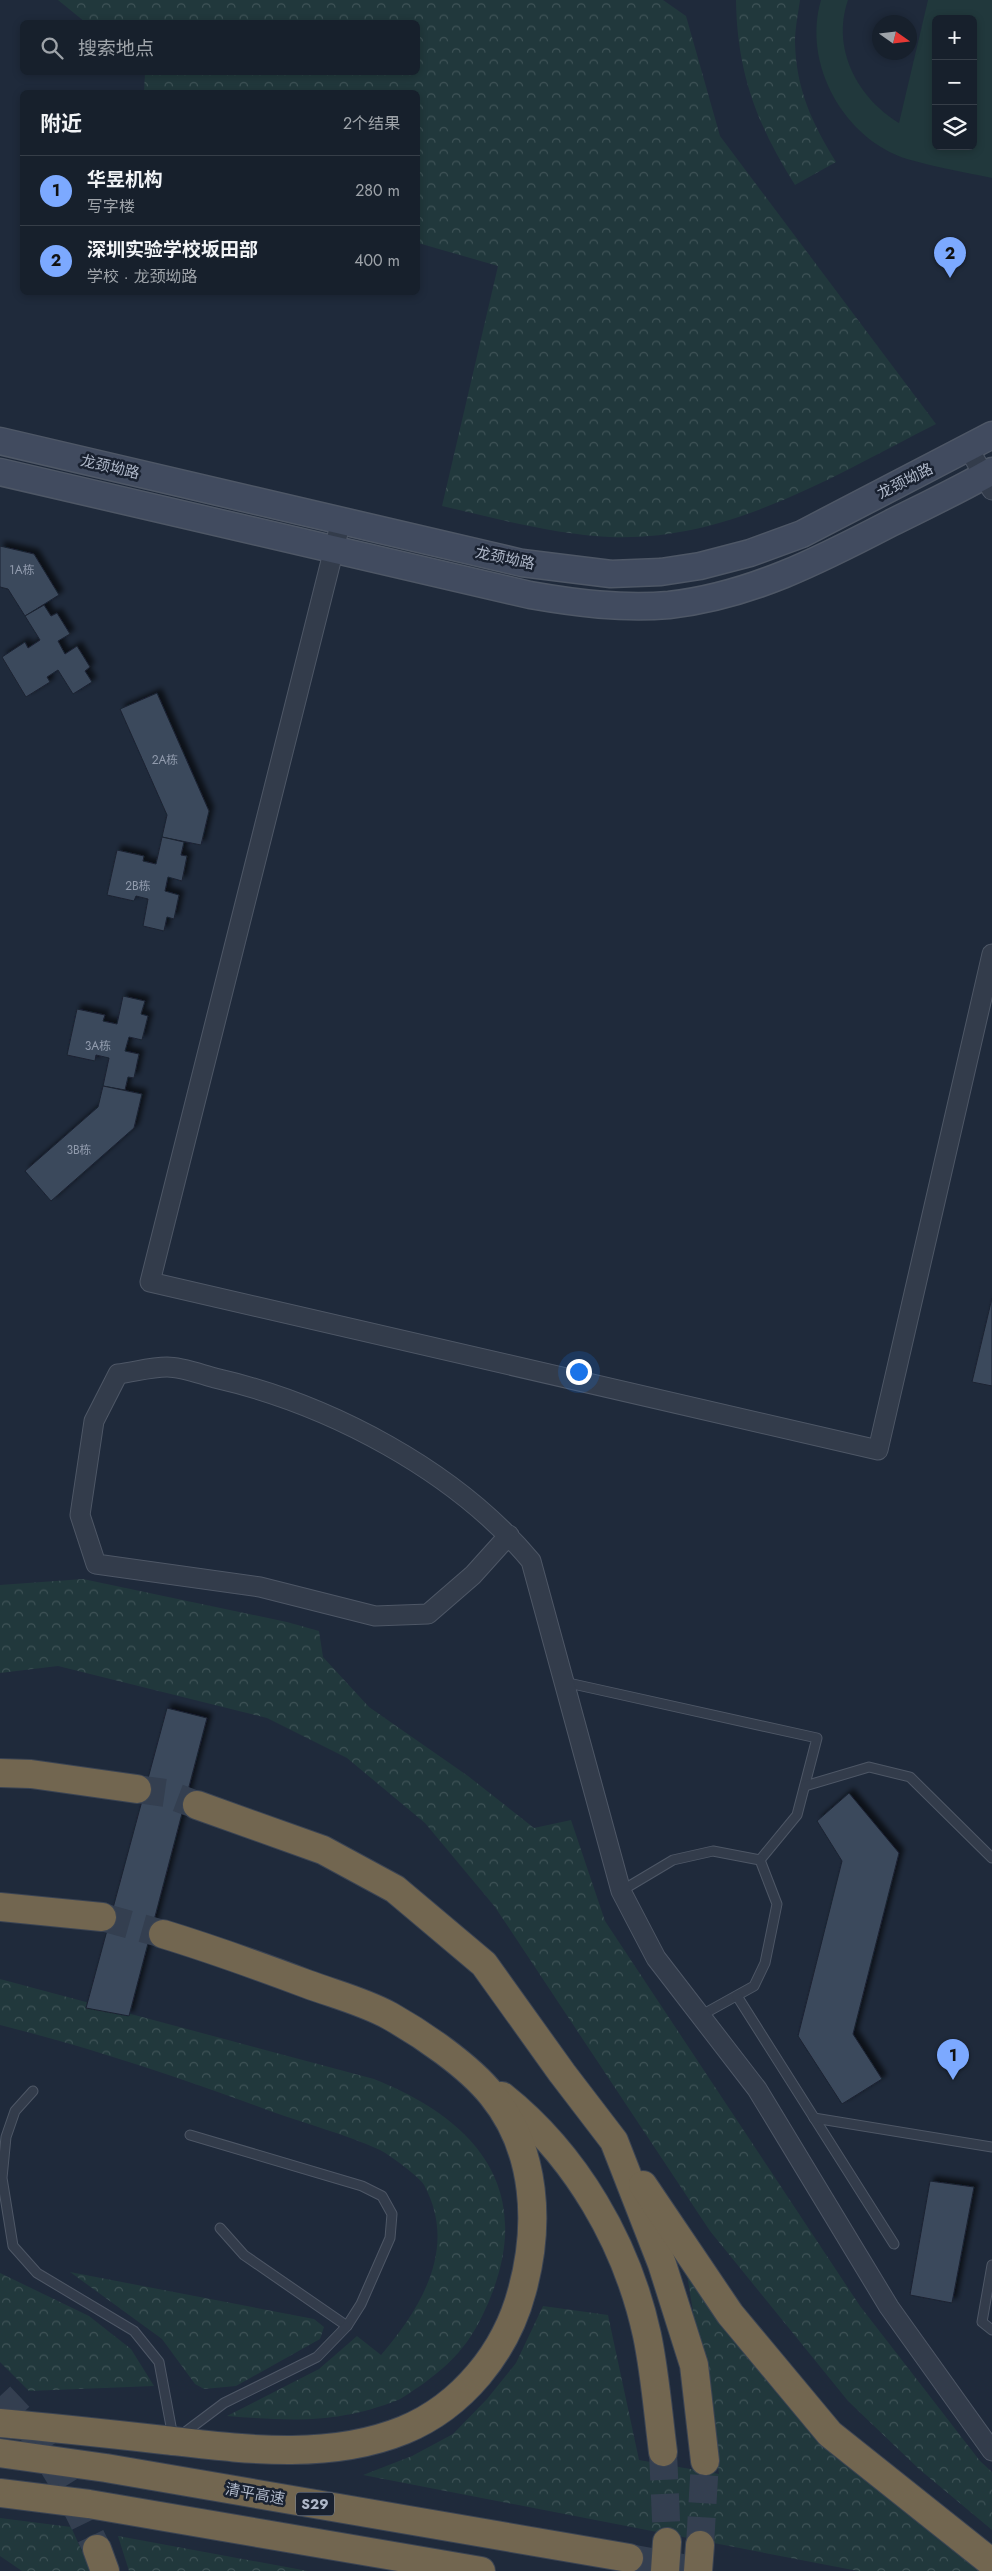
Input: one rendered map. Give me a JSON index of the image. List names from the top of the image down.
{
  "streets": {
    "highway": ["清平高速", "S29"],
    "main road": ["龙颈坳路"]
  },
  "house_numbers": [
    "1A栋",
    "2A栋",
    "2B栋",
    "3A栋",
    "3B栋"
  ],
  "north": "right",
  "page": {
    "map_buttons": ["+", "−"],
    "search": "搜索地点",
    "heading": ["附近", "2个结果"],
    "list": [
      {
        "mark": "1",
        "name": "华昱机构",
        "note": "写字楼",
        "value": "280 m"
      },
      {
        "mark": "2",
        "name": "深圳实验学校坂田部",
        "note": "学校 · 龙颈坳路",
        "value": "400 m"
      }
    ],
    "pins": ["2", "1"]
  }
}
